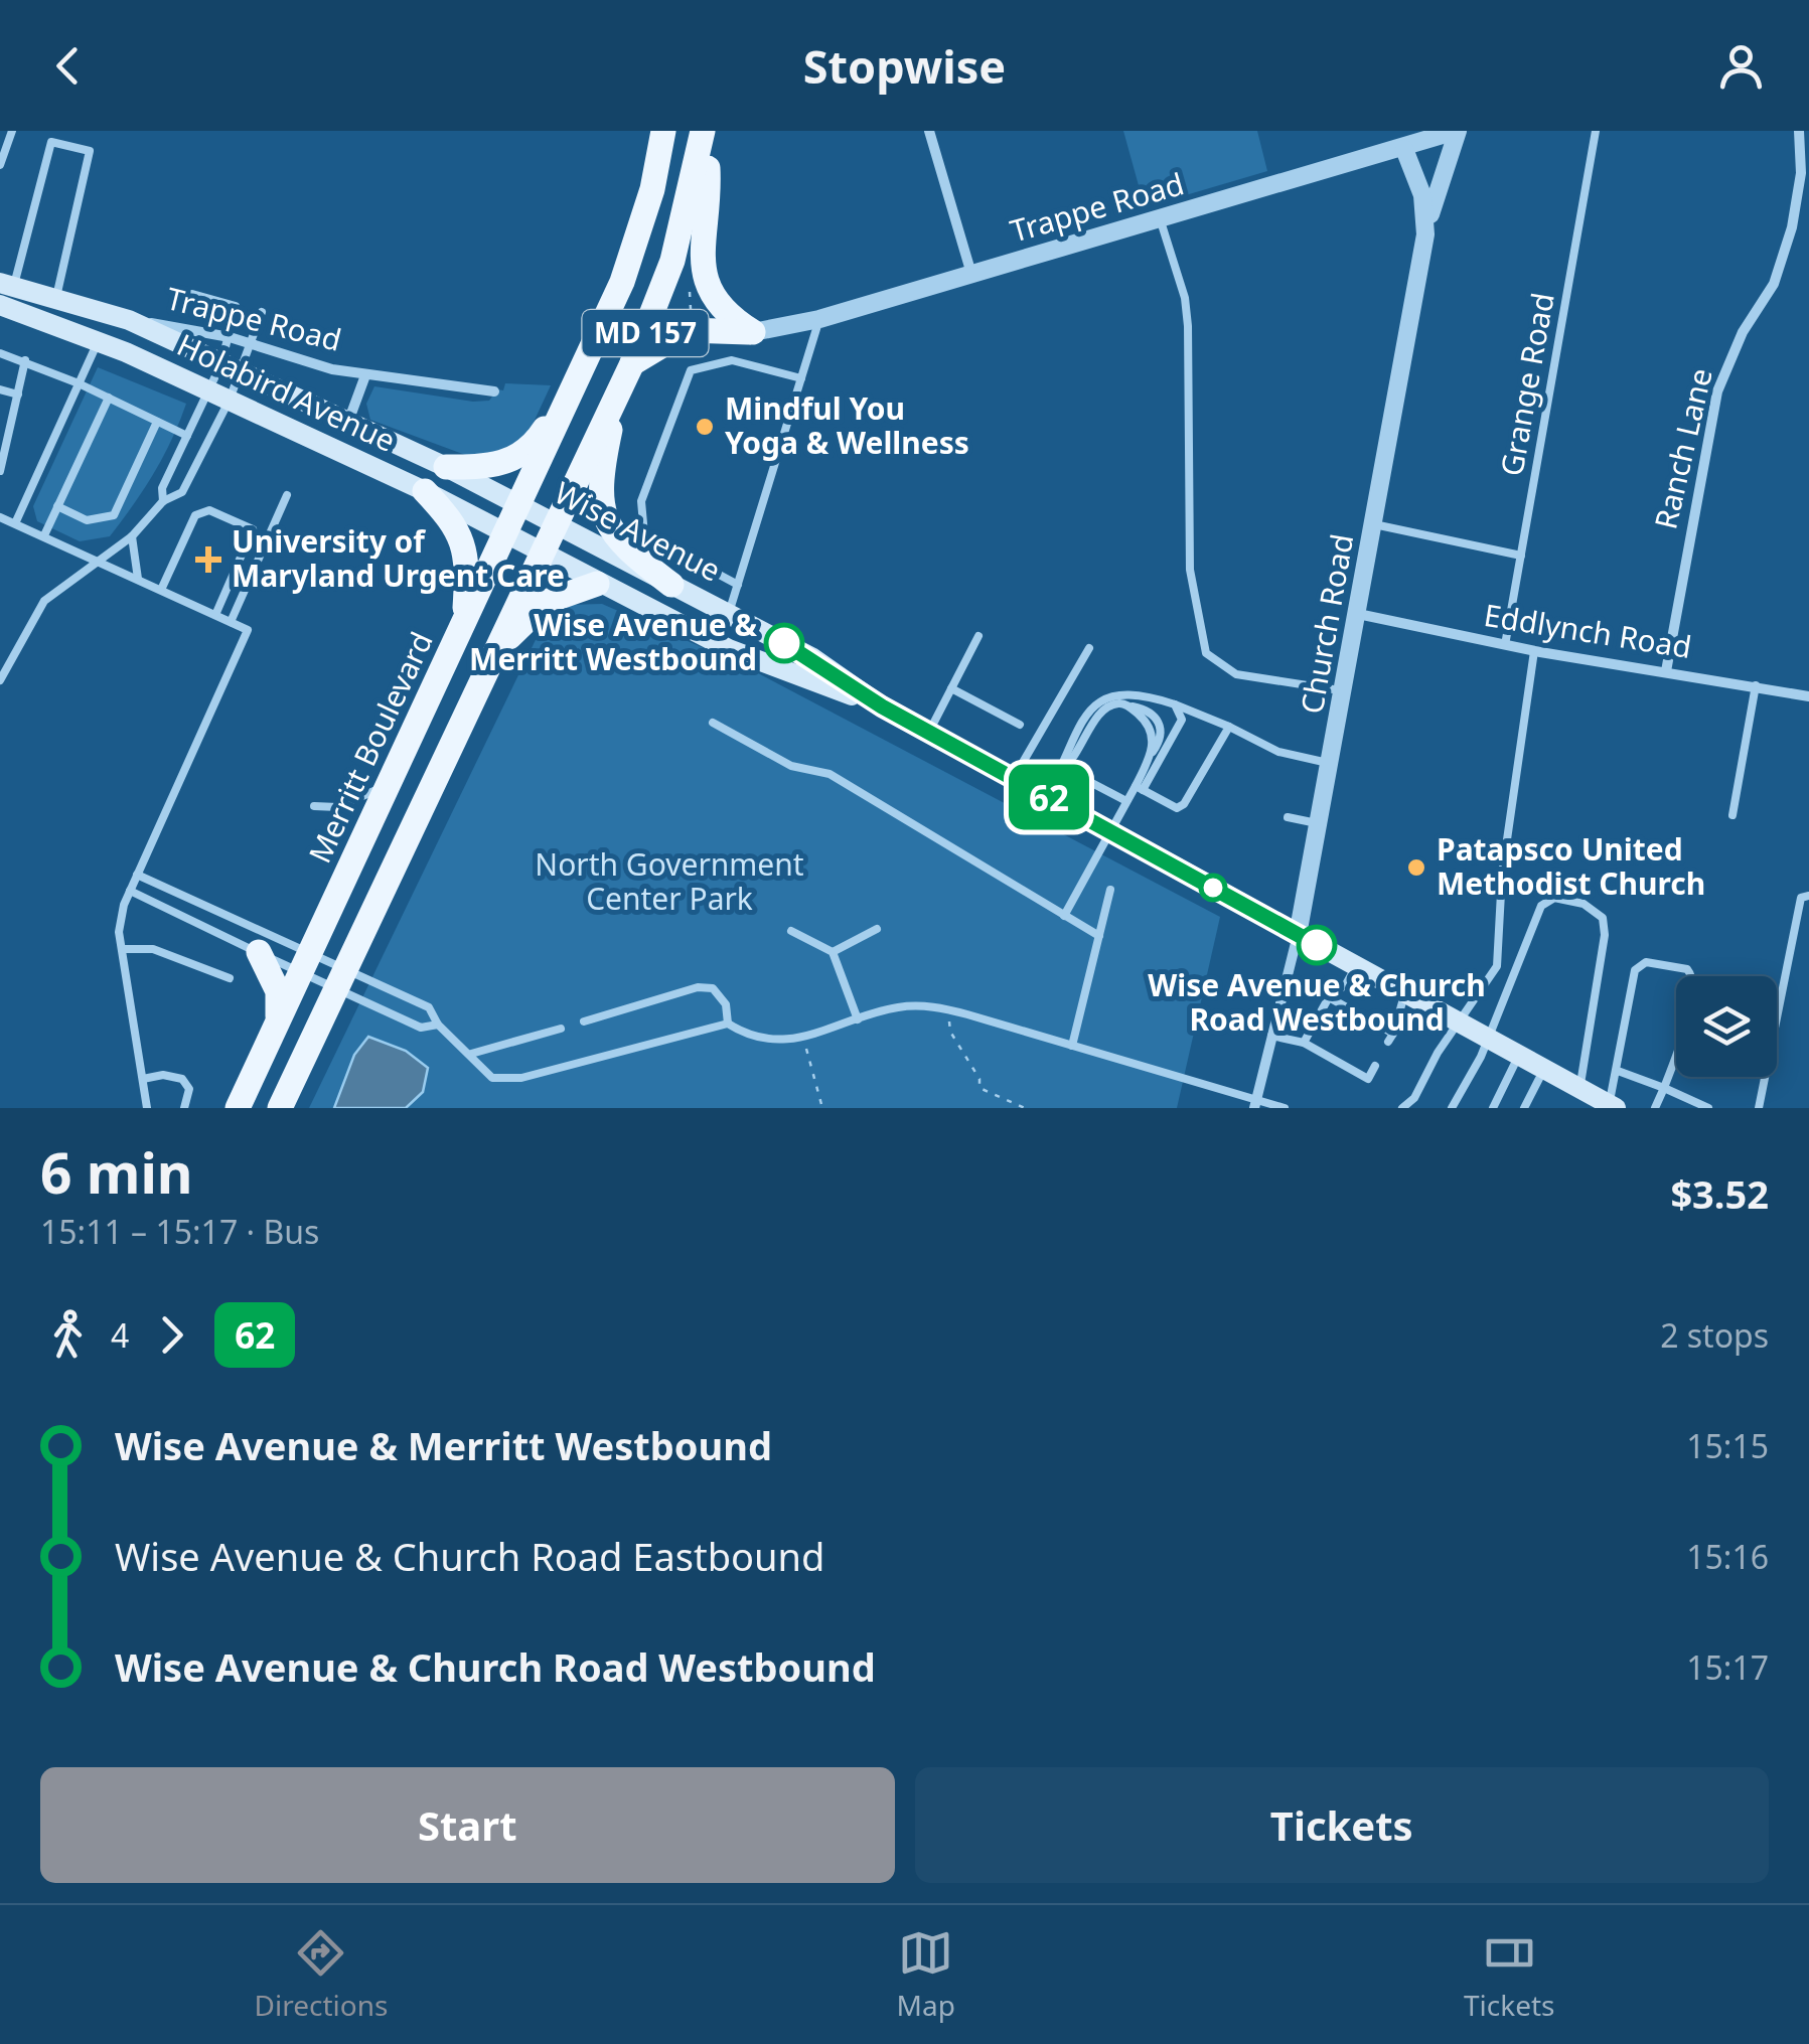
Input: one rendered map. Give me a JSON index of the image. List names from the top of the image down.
{
  "streets": {
    "main road": [
      "MD 157",
      "Holabird Avenue",
      "Wise Avenue",
      "Merritt Boulevard"
    ],
    "street": [
      "Trappe Road",
      "Ranch Lane",
      "Church Road",
      "Eddlynch Road"
    ],
    "lane": ["Grange Road"]
  },
  "crossings": [
    ["Trappe Road", "Holabird Avenue"],
    ["Trappe Road", "Church Road"],
    ["MD 157", "Holabird Avenue"],
    ["MD 157", "Wise Avenue"],
    ["Grange Road", "Eddlynch Road"],
    ["Holabird Avenue", "Wise Avenue"],
    ["Holabird Avenue", "Merritt Boulevard"],
    ["Ranch Lane", "Eddlynch Road"],
    ["Wise Avenue", "Church Road"],
    ["Wise Avenue", "Merritt Boulevard"],
    ["Church Road", "Eddlynch Road"]
  ],
  "parks": ["North Government Center Park"],
  "places": {
    "other": [
      "Mindful You Yoga & Wellness",
      "Wise Avenue & Merritt Westbound",
      "Patapsco United Methodist Church",
      "Wise Avenue & Church Road Westbound"
    ],
    "health": ["University of Maryland Urgent Care"]
  },
  "lines": ["bus line 62"],
  "page": {
    "header": "Stopwise",
    "on_map": "62",
    "heading": ["6 min", "15:11 – 15:17 · Bus", "$3.52"],
    "legs": ["4", "62", "2 stops"],
    "list": [
      {
        "name": "Wise Avenue & Merritt Westbound",
        "value": "15:15"
      },
      {
        "name": "Wise Avenue & Church Road Eastbound",
        "value": "15:16"
      },
      {
        "name": "Wise Avenue & Church Road Westbound",
        "value": "15:17"
      }
    ],
    "buttons": ["Start", "Tickets"],
    "tabs": ["Directions", "Map", "Tickets"]
  }
}
